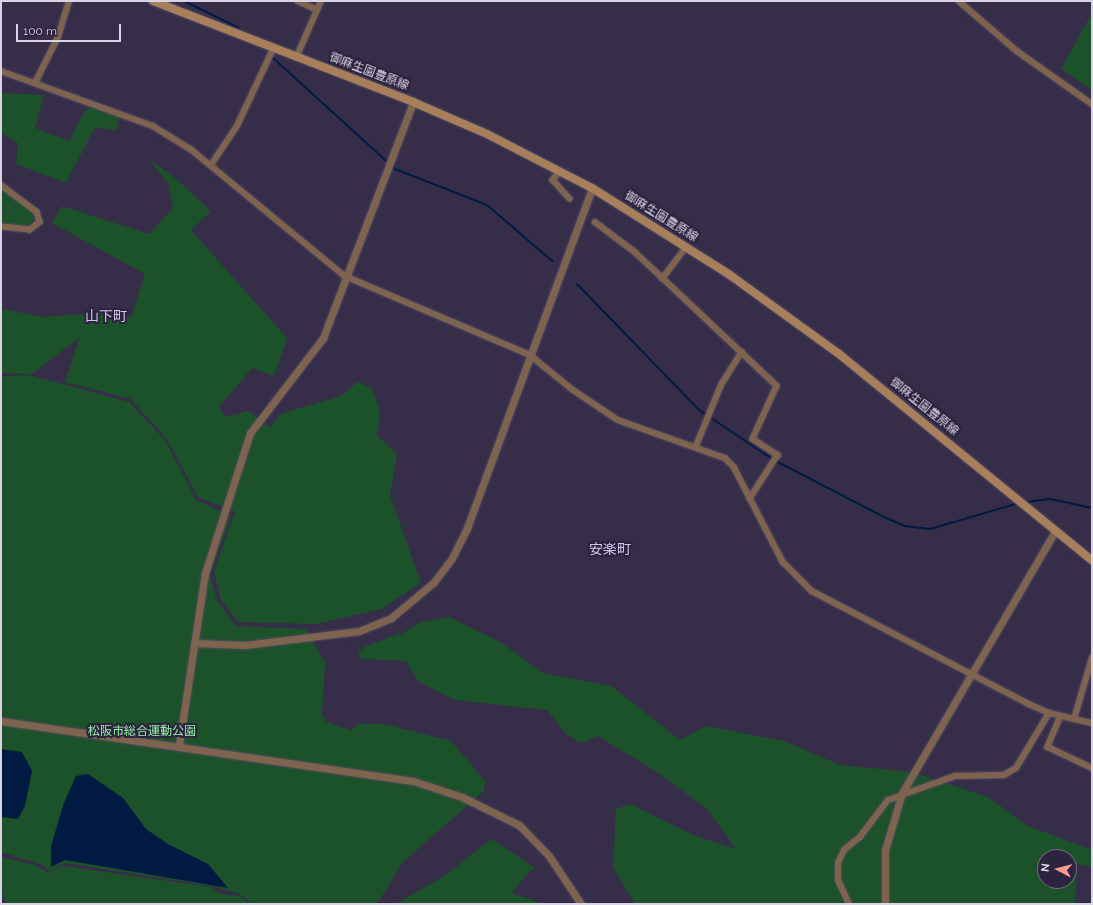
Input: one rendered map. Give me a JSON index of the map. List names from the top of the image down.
{
  "streets": {
    "main road": ["御麻生園豊原線"]
  },
  "districts": ["山下町", "安楽町"],
  "parks": ["松阪市総合運動公園"],
  "scale_bar": "100 m",
  "north": "left"
}
